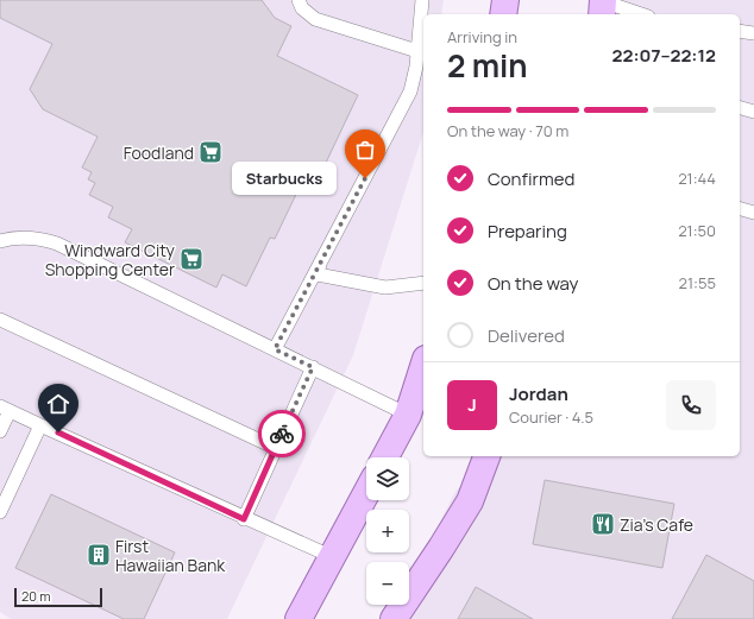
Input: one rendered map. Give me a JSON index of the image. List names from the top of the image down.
{
  "places": {
    "supermarket": ["Foodland", "Windward City Shopping Center"],
    "other": ["Starbucks"],
    "restaurant": ["Zia's Cafe"],
    "building": ["First Hawaiian Bank"]
  },
  "scale_bar": "20 m",
  "page": {
    "heading": ["2 min", "Arriving in", "22:07–22:12"],
    "panel": ["Jordan", "Courier · 4.5"],
    "bar": "On the way · 70 m",
    "list": [
      ["Confirmed", "21:44"],
      ["Preparing", "21:50"],
      ["On the way", "21:55"],
      "Delivered"
    ],
    "bubble": "Starbucks",
    "round": "J",
    "map_buttons": ["+", "−"],
    "scale": "20 m"
  }
}
